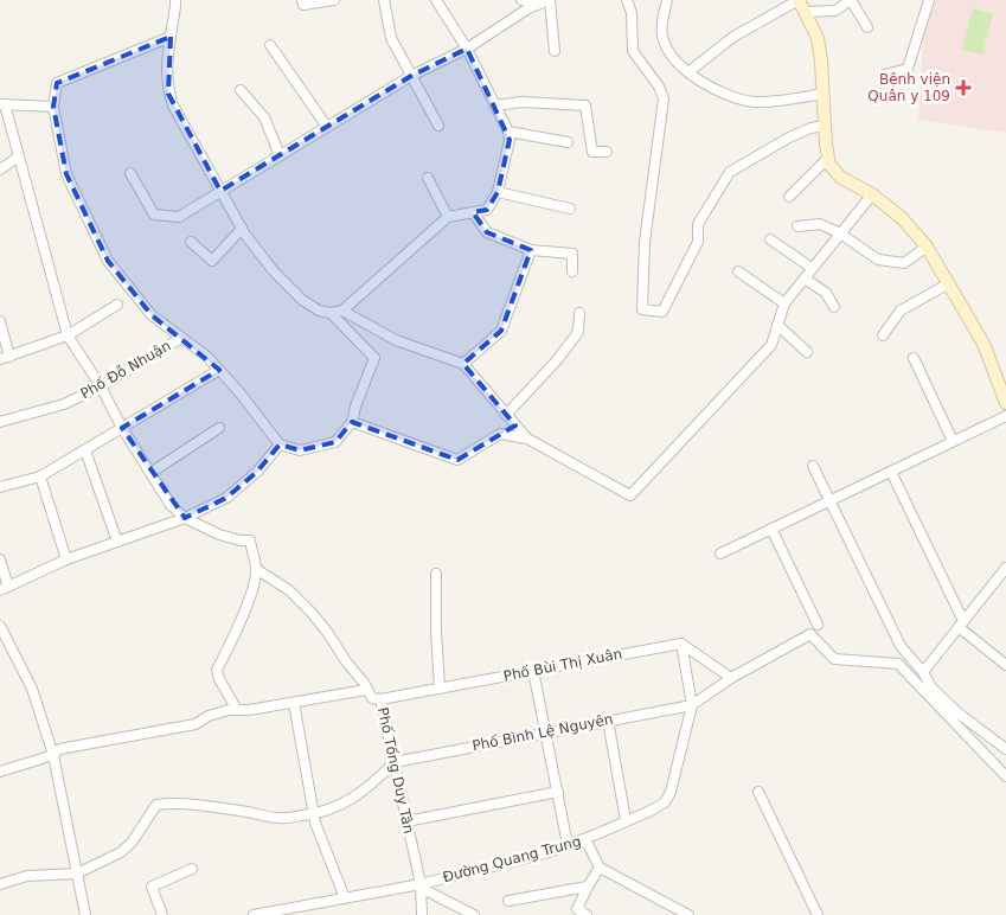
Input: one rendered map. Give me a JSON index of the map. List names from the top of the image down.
{
  "streets": {
    "street": [
      "Phố Đỗ Nhuận",
      "Phố Bùi Thị Xuân",
      "Phố Bình Lệ Nguyên",
      "Phố Tống Duy Tân",
      "Đường Quang Trung"
    ]
  },
  "crossings": [
    ["Phố Bùi Thị Xuân", "Phố Tống Duy Tân"],
    ["Phố Bình Lệ Nguyên", "Phố Tống Duy Tân"],
    ["Phố Bình Lệ Nguyên", "Đường Quang Trung"],
    ["Phố Tống Duy Tân", "Đường Quang Trung"]
  ],
  "places": {
    "health": ["Bệnh viện Quân y 109"]
  }
}
